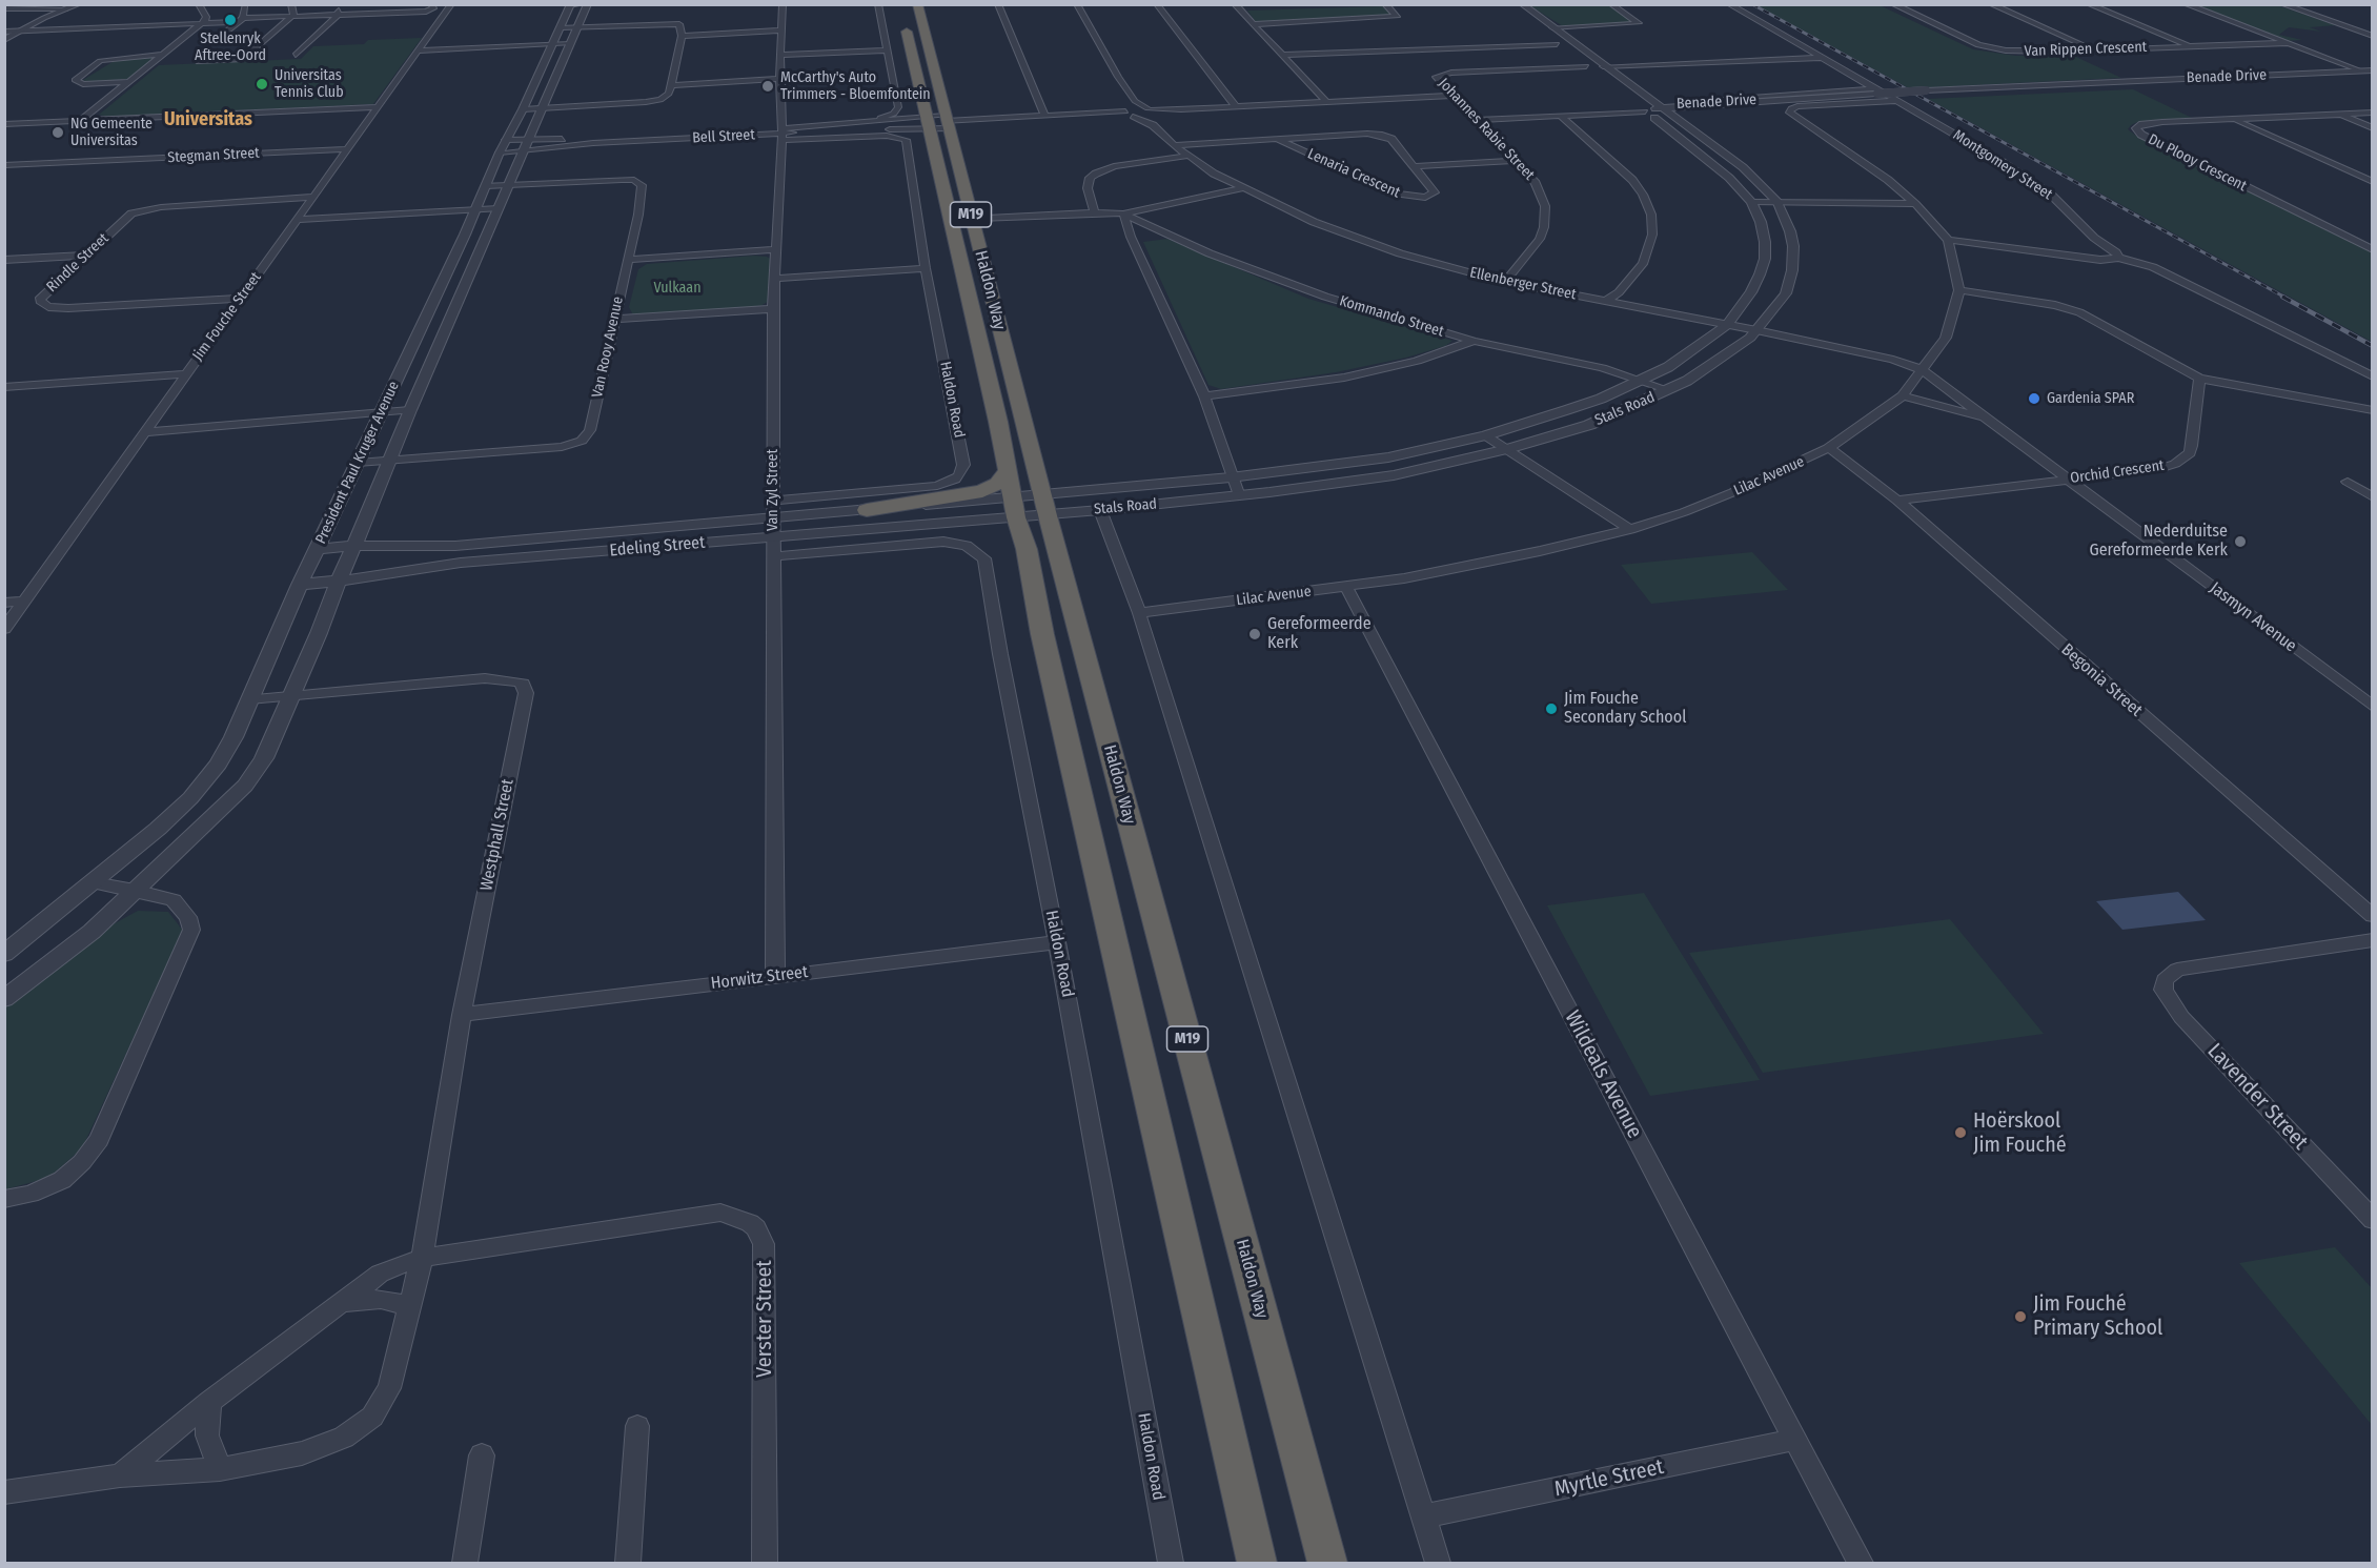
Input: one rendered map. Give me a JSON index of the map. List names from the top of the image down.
{
  "streets": {
    "highway": ["M19", "Haldon Way"],
    "street": [
      "Van Rippen Crescent",
      "Benade Drive",
      "Johannes Rabie Street",
      "Bell Street",
      "Stegman Street",
      "Du Plooy Crescent",
      "Montgomery Street",
      "Lenaria Crescent",
      "Rindle Street",
      "Ellenberger Street",
      "Jim Fouche Street",
      "Kommando Street",
      "Van Rooy Avenue",
      "Haldon Road",
      "Stals Road",
      "President Paul Kruger Avenue",
      "Orchid Crescent",
      "Lilac Avenue",
      "Van Zyl Street",
      "Edeling Street",
      "Jasmyn Avenue",
      "Begonia Street",
      "Westphall Street",
      "Horwitz Street",
      "Wildeals Avenue",
      "Lavender Street",
      "Verster Street",
      "Myrtle Street"
    ]
  },
  "crossings": [
    ["Benade Drive", "Montgomery Street"],
    ["Benade Drive", "Stals Road"],
    ["Johannes Rabie Street", "Ellenberger Street"],
    ["Bell Street", "Haldon Way"],
    ["Bell Street", "Haldon Road"],
    ["Bell Street", "President Paul Kruger Avenue"],
    ["Bell Street", "Van Zyl Street"],
    ["Stegman Street", "Jim Fouche Street"],
    ["Lenaria Crescent", "Ellenberger Street"],
    ["Rindle Street", "Jim Fouche Street"],
    ["Ellenberger Street", "Stals Road"],
    ["Ellenberger Street", "Lilac Avenue"],
    ["Ellenberger Street", "Jasmyn Avenue"],
    ["Haldon Way", "Stals Road"],
    ["Haldon Way", "Edeling Street"],
    ["Kommando Street", "Stals Road"],
    ["Van Rooy Avenue", "President Paul Kruger Avenue"],
    ["Haldon Road", "Van Zyl Street"],
    ["Haldon Road", "Horwitz Street"],
    ["Stals Road", "Edeling Street"],
    ["President Paul Kruger Avenue", "Edeling Street"],
    ["President Paul Kruger Avenue", "Westphall Street"],
    ["Orchid Crescent", "Jasmyn Avenue"],
    ["Orchid Crescent", "Begonia Street"],
    ["Lilac Avenue", "Jasmyn Avenue"],
    ["Lilac Avenue", "Begonia Street"],
    ["Lilac Avenue", "Wildeals Avenue"],
    ["Van Zyl Street", "Edeling Street"],
    ["Van Zyl Street", "Horwitz Street"],
    ["Westphall Street", "Horwitz Street"],
    ["Westphall Street", "Verster Street"],
    ["Wildeals Avenue", "Myrtle Street"]
  ],
  "districts": ["Universitas"],
  "parks": ["Vulkaan"],
  "places": [
    "Stellenryk Aftree-Oord",
    "Universitas Tennis Club",
    "McCarthy's Auto Trimmers - Bloemfontein",
    "NG Gemeente Universitas",
    "Gardenia SPAR",
    "Nederduitse Gereformeerde Kerk",
    "Gereformeerde Kerk",
    "Jim Fouche Secondary School",
    "Hoërskool Jim Fouché",
    "Jim Fouché Primary School"
  ]
}
